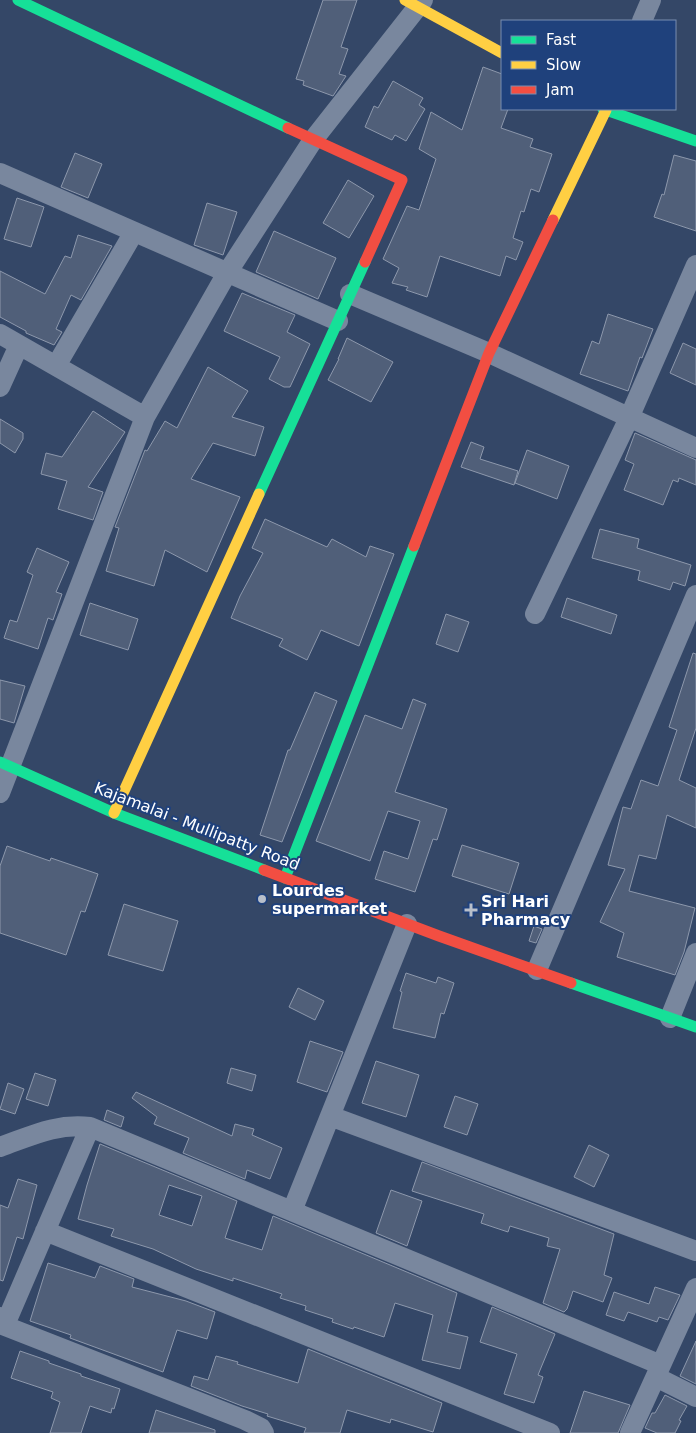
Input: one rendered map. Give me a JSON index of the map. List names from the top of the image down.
{
  "streets": {
    "street": ["Kajamalai - Mullipatty Road"]
  },
  "places": {
    "other": ["Lourdes supermarket"],
    "health": ["Sri Hari Pharmacy"]
  },
  "legend": ["Fast", "Slow", "Jam"]
}
